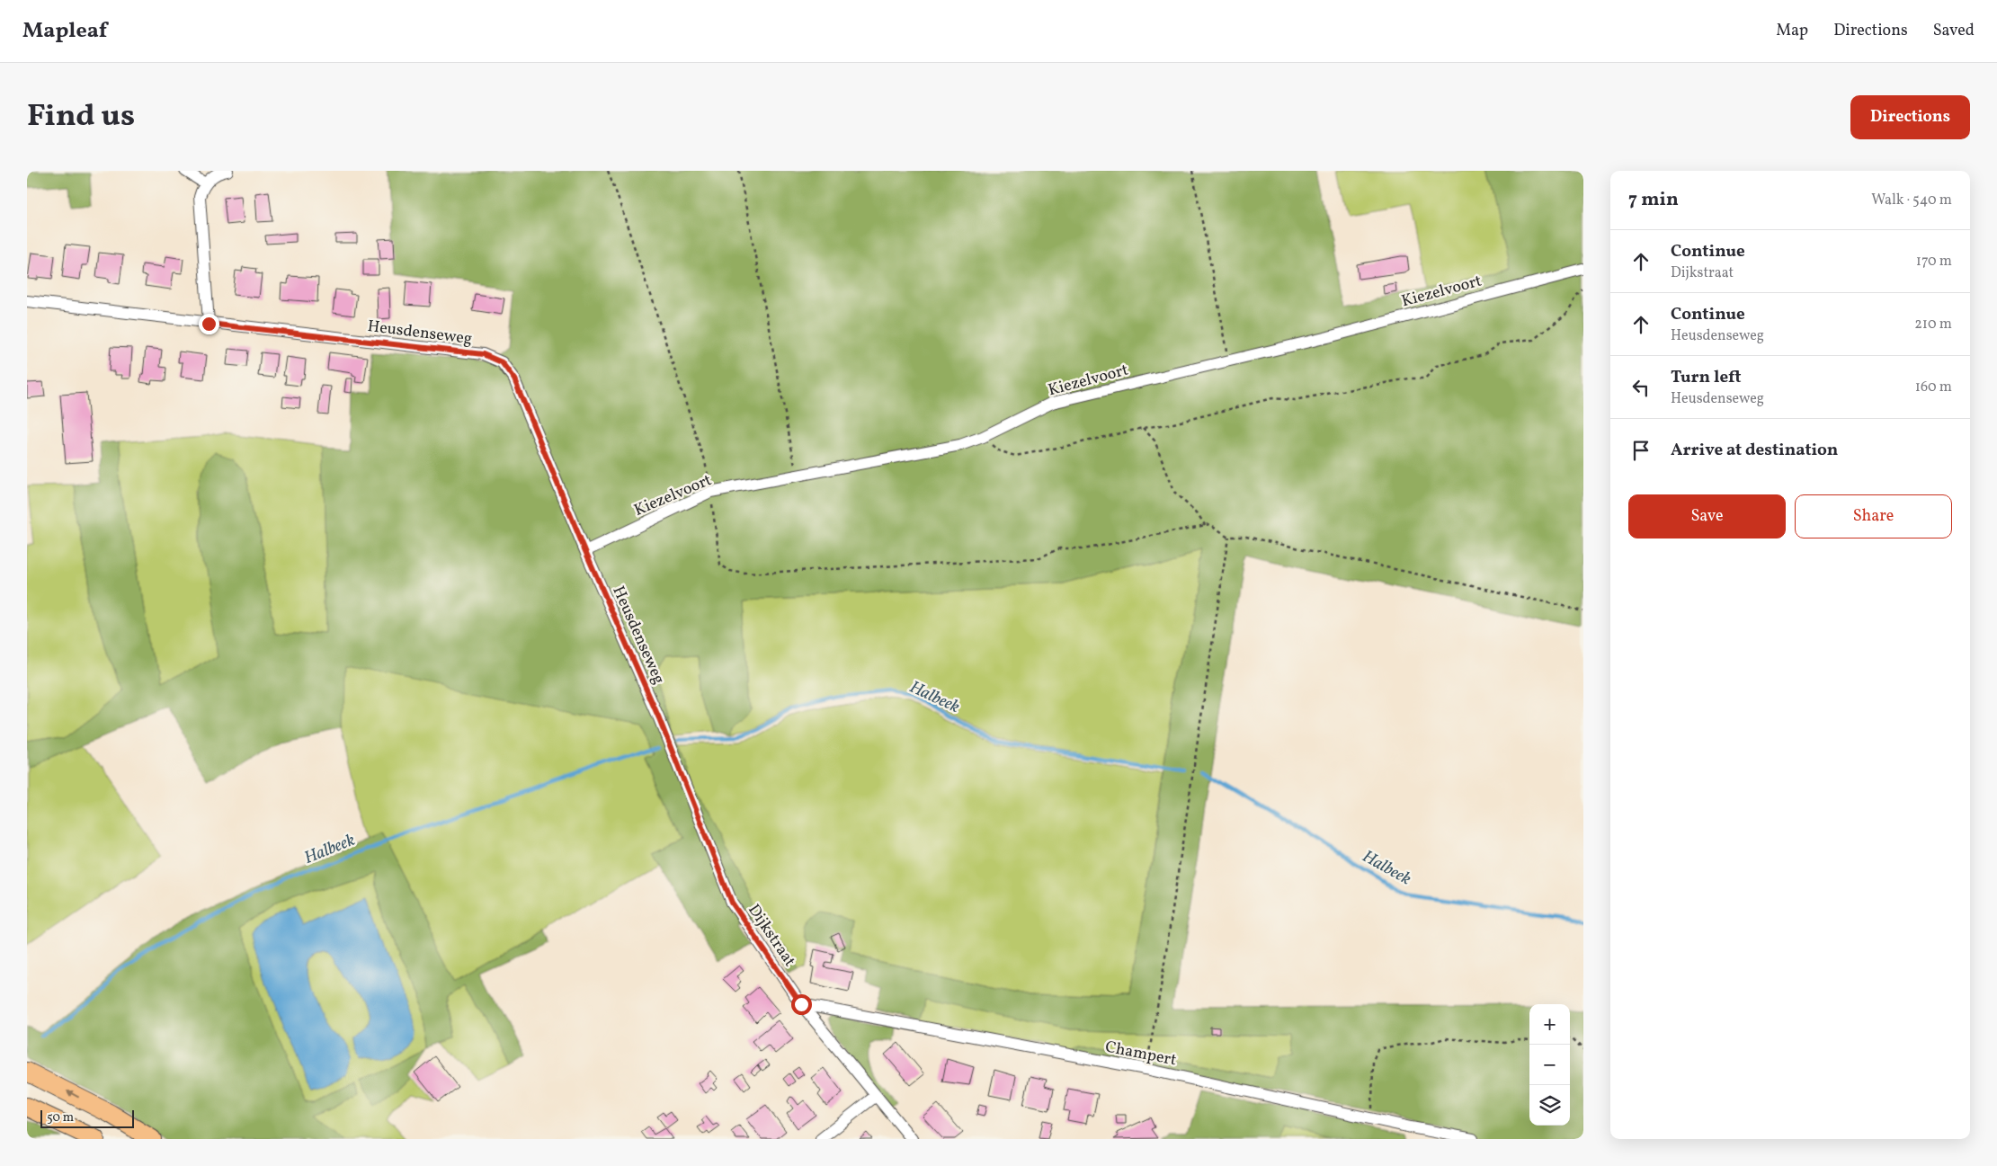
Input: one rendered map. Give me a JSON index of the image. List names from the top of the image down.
{
  "streets": {
    "street": [
      "Kiezelvoort",
      "Heusdenseweg",
      "Dijkstraat",
      "Champert"
    ]
  },
  "crossings": [
    ["Kiezelvoort", "Heusdenseweg"],
    ["Heusdenseweg", "Dijkstraat"],
    ["Dijkstraat", "Champert"]
  ],
  "water": ["Halbeek"],
  "scale_bar": "50 m",
  "page": {
    "header": "Mapleaf",
    "nav": ["Map", "Directions", "Saved"],
    "title": "Find us",
    "buttons": [
      "Directions",
      ["Save", "Share"]
    ],
    "heading": ["7 min", "Walk · 540 m"],
    "list": [
      ["Continue", "Dijkstraat", "170 m"],
      ["Continue", "Heusdenseweg", "210 m"],
      ["Turn left", "Heusdenseweg", "160 m"],
      "Arrive at destination"
    ],
    "map_buttons": ["+", "−"],
    "scale": "50 m"
  }
}
